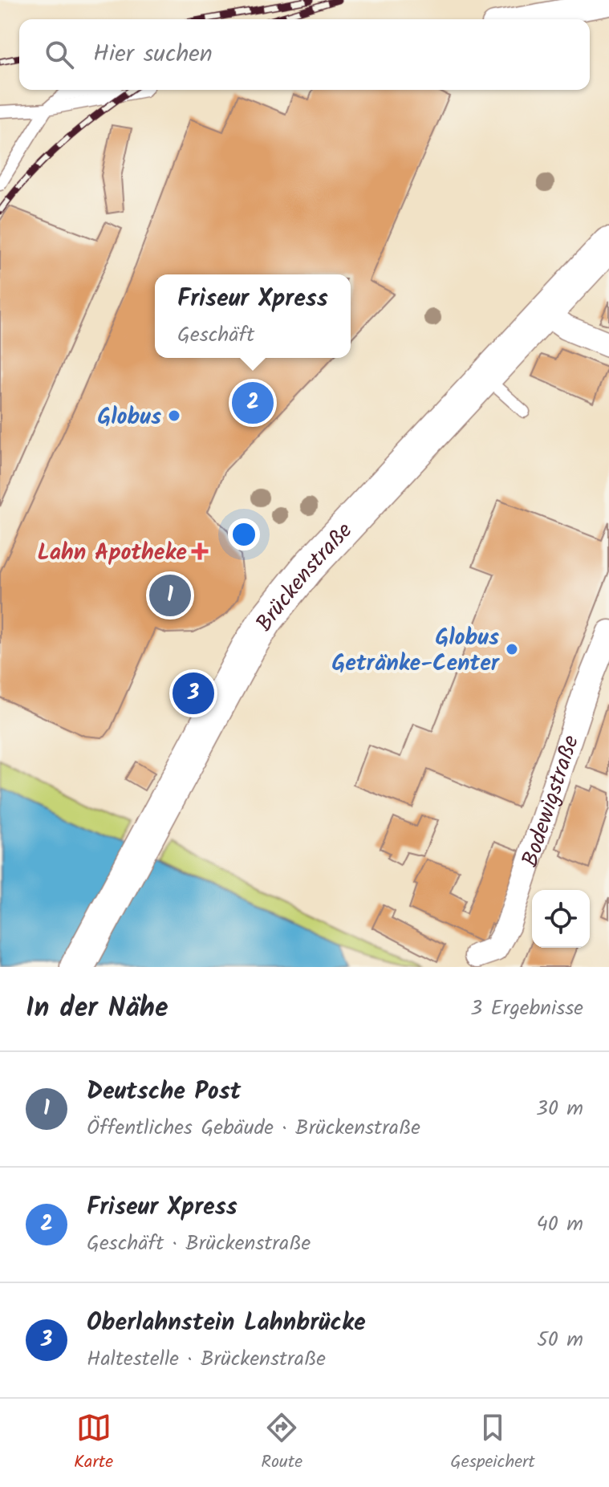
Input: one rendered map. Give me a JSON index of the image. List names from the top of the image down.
{
  "streets": {
    "street": ["Brückenstraße", "Bodewigstraße"]
  },
  "places": {
    "other": ["Globus", "Globus Getränke-Center"],
    "health": ["Lahn Apotheke"]
  },
  "page": {
    "search": "Hier suchen",
    "popup": ["Friseur Xpress", "Geschäft"],
    "pins": ["2", "1", "3"],
    "heading": ["In der Nähe", "3 Ergebnisse"],
    "list": [
      {
        "mark": "1",
        "name": "Deutsche Post",
        "note": "Öffentliches Gebäude · Brückenstraße",
        "value": "30 m"
      },
      {
        "mark": "2",
        "name": "Friseur Xpress",
        "note": "Geschäft · Brückenstraße",
        "value": "40 m"
      },
      {
        "mark": "3",
        "name": "Oberlahnstein Lahnbrücke",
        "note": "Haltestelle · Brückenstraße",
        "value": "50 m"
      }
    ],
    "nav": ["Karte", "Route", "Gespeichert"]
  }
}
